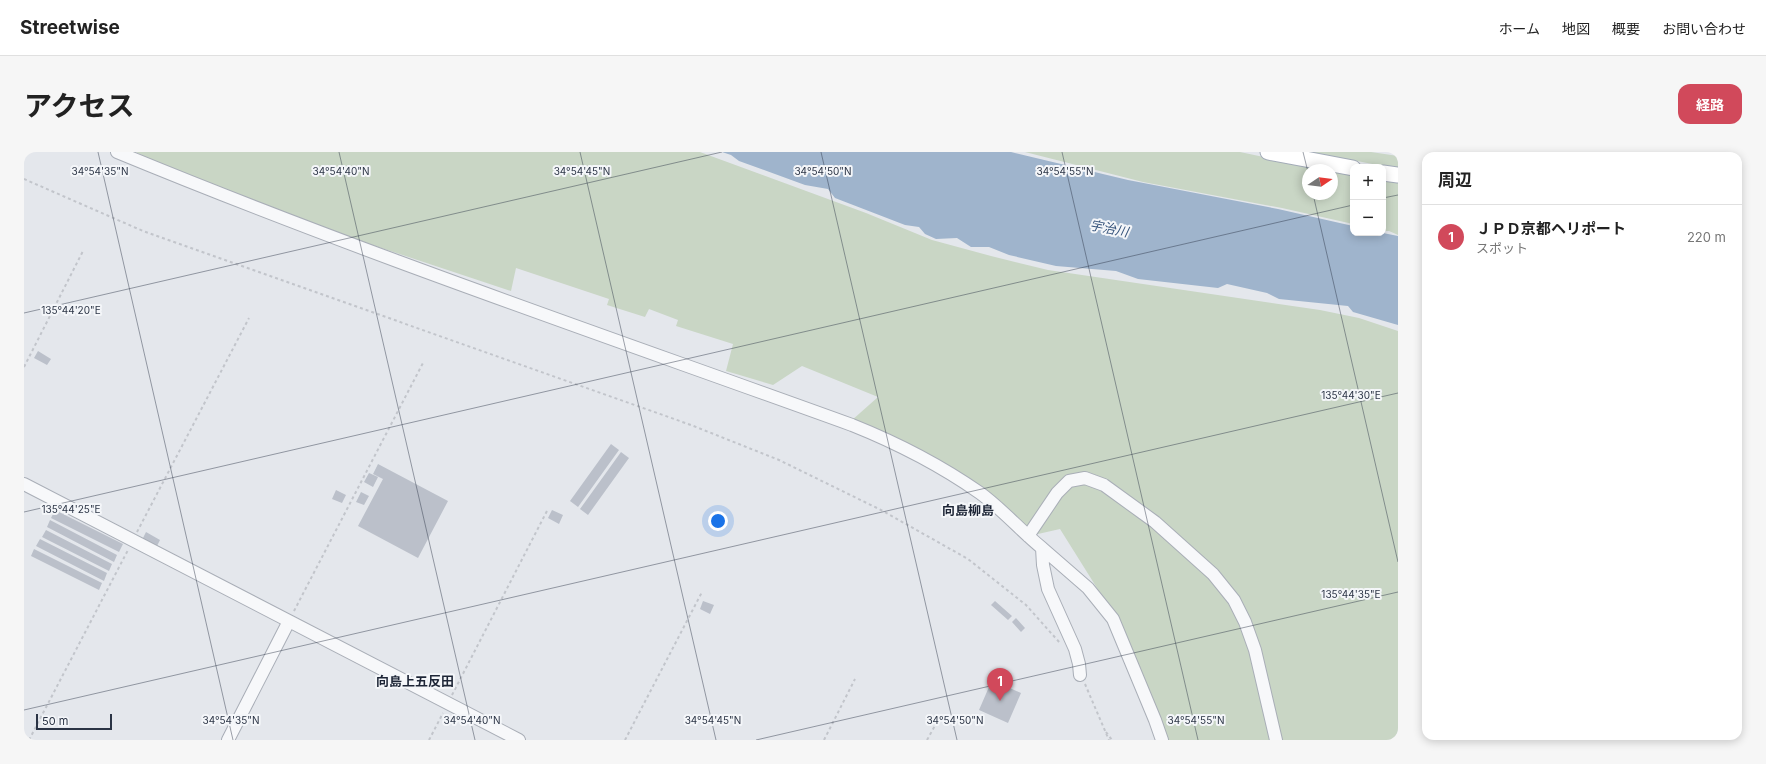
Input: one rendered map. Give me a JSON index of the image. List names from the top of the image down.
{
  "districts": ["向島柳島", "向島上五反田"],
  "water": ["宇治川"],
  "scale_bar": "50 m",
  "north": "right",
  "page": {
    "header": "Streetwise",
    "nav": [
      "ホーム",
      "地図",
      "概要",
      "お問い合わせ"
    ],
    "title": "アクセス",
    "buttons": "経路",
    "heading": "周辺",
    "map_buttons": ["+", "−"],
    "list": [
      {
        "mark": "1",
        "name": "ＪＰＤ京都ヘリポート",
        "note": "スポット",
        "value": "220 m"
      }
    ],
    "pins": "1",
    "scale": "50 m"
  },
  "coordinates": [
    "34°54'35\"N",
    "34°54'40\"N",
    "34°54'45\"N",
    "34°54'50\"N",
    "34°54'55\"N",
    "135°44'20\"E",
    "135°44'30\"E",
    "135°44'25\"E",
    "135°44'35\"E"
  ]
}
